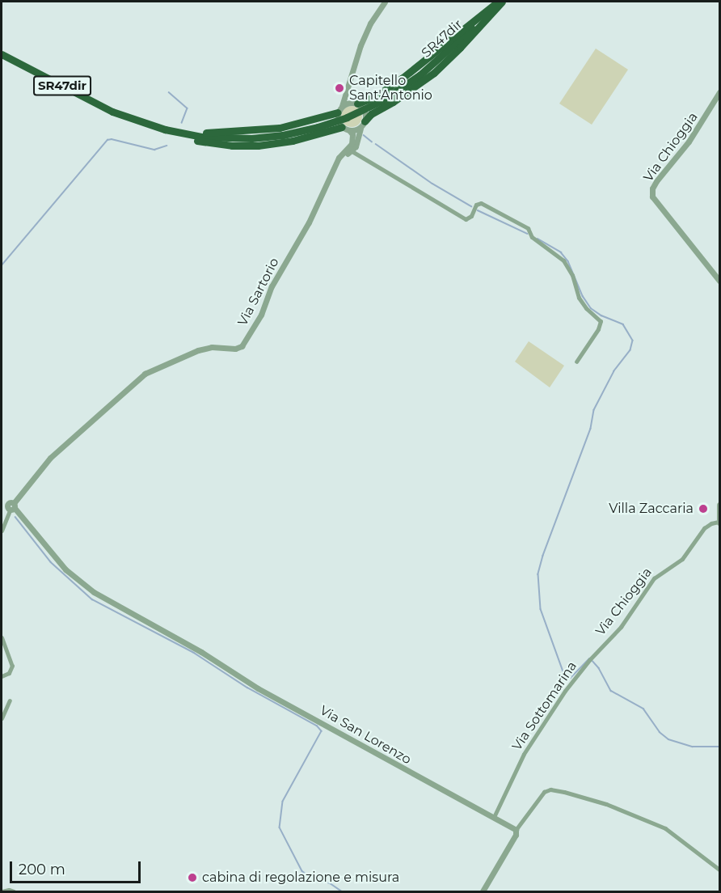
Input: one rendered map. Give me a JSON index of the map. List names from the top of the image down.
{
  "streets": {
    "highway": ["SR47dir"],
    "street": [
      "Via Chioggia",
      "Via Sartorio",
      "Via Sottomarina",
      "Via San Lorenzo"
    ]
  },
  "crossings": [
    ["Via Chioggia", "Via Sottomarina"],
    ["Via Sartorio", "Via San Lorenzo"],
    ["Via Sottomarina", "Via San Lorenzo"]
  ],
  "places": ["Capitello Sant'Antonio", "Villa Zaccaria", "cabina di regolazione e misura"],
  "scale_bar": "200 m"
}
